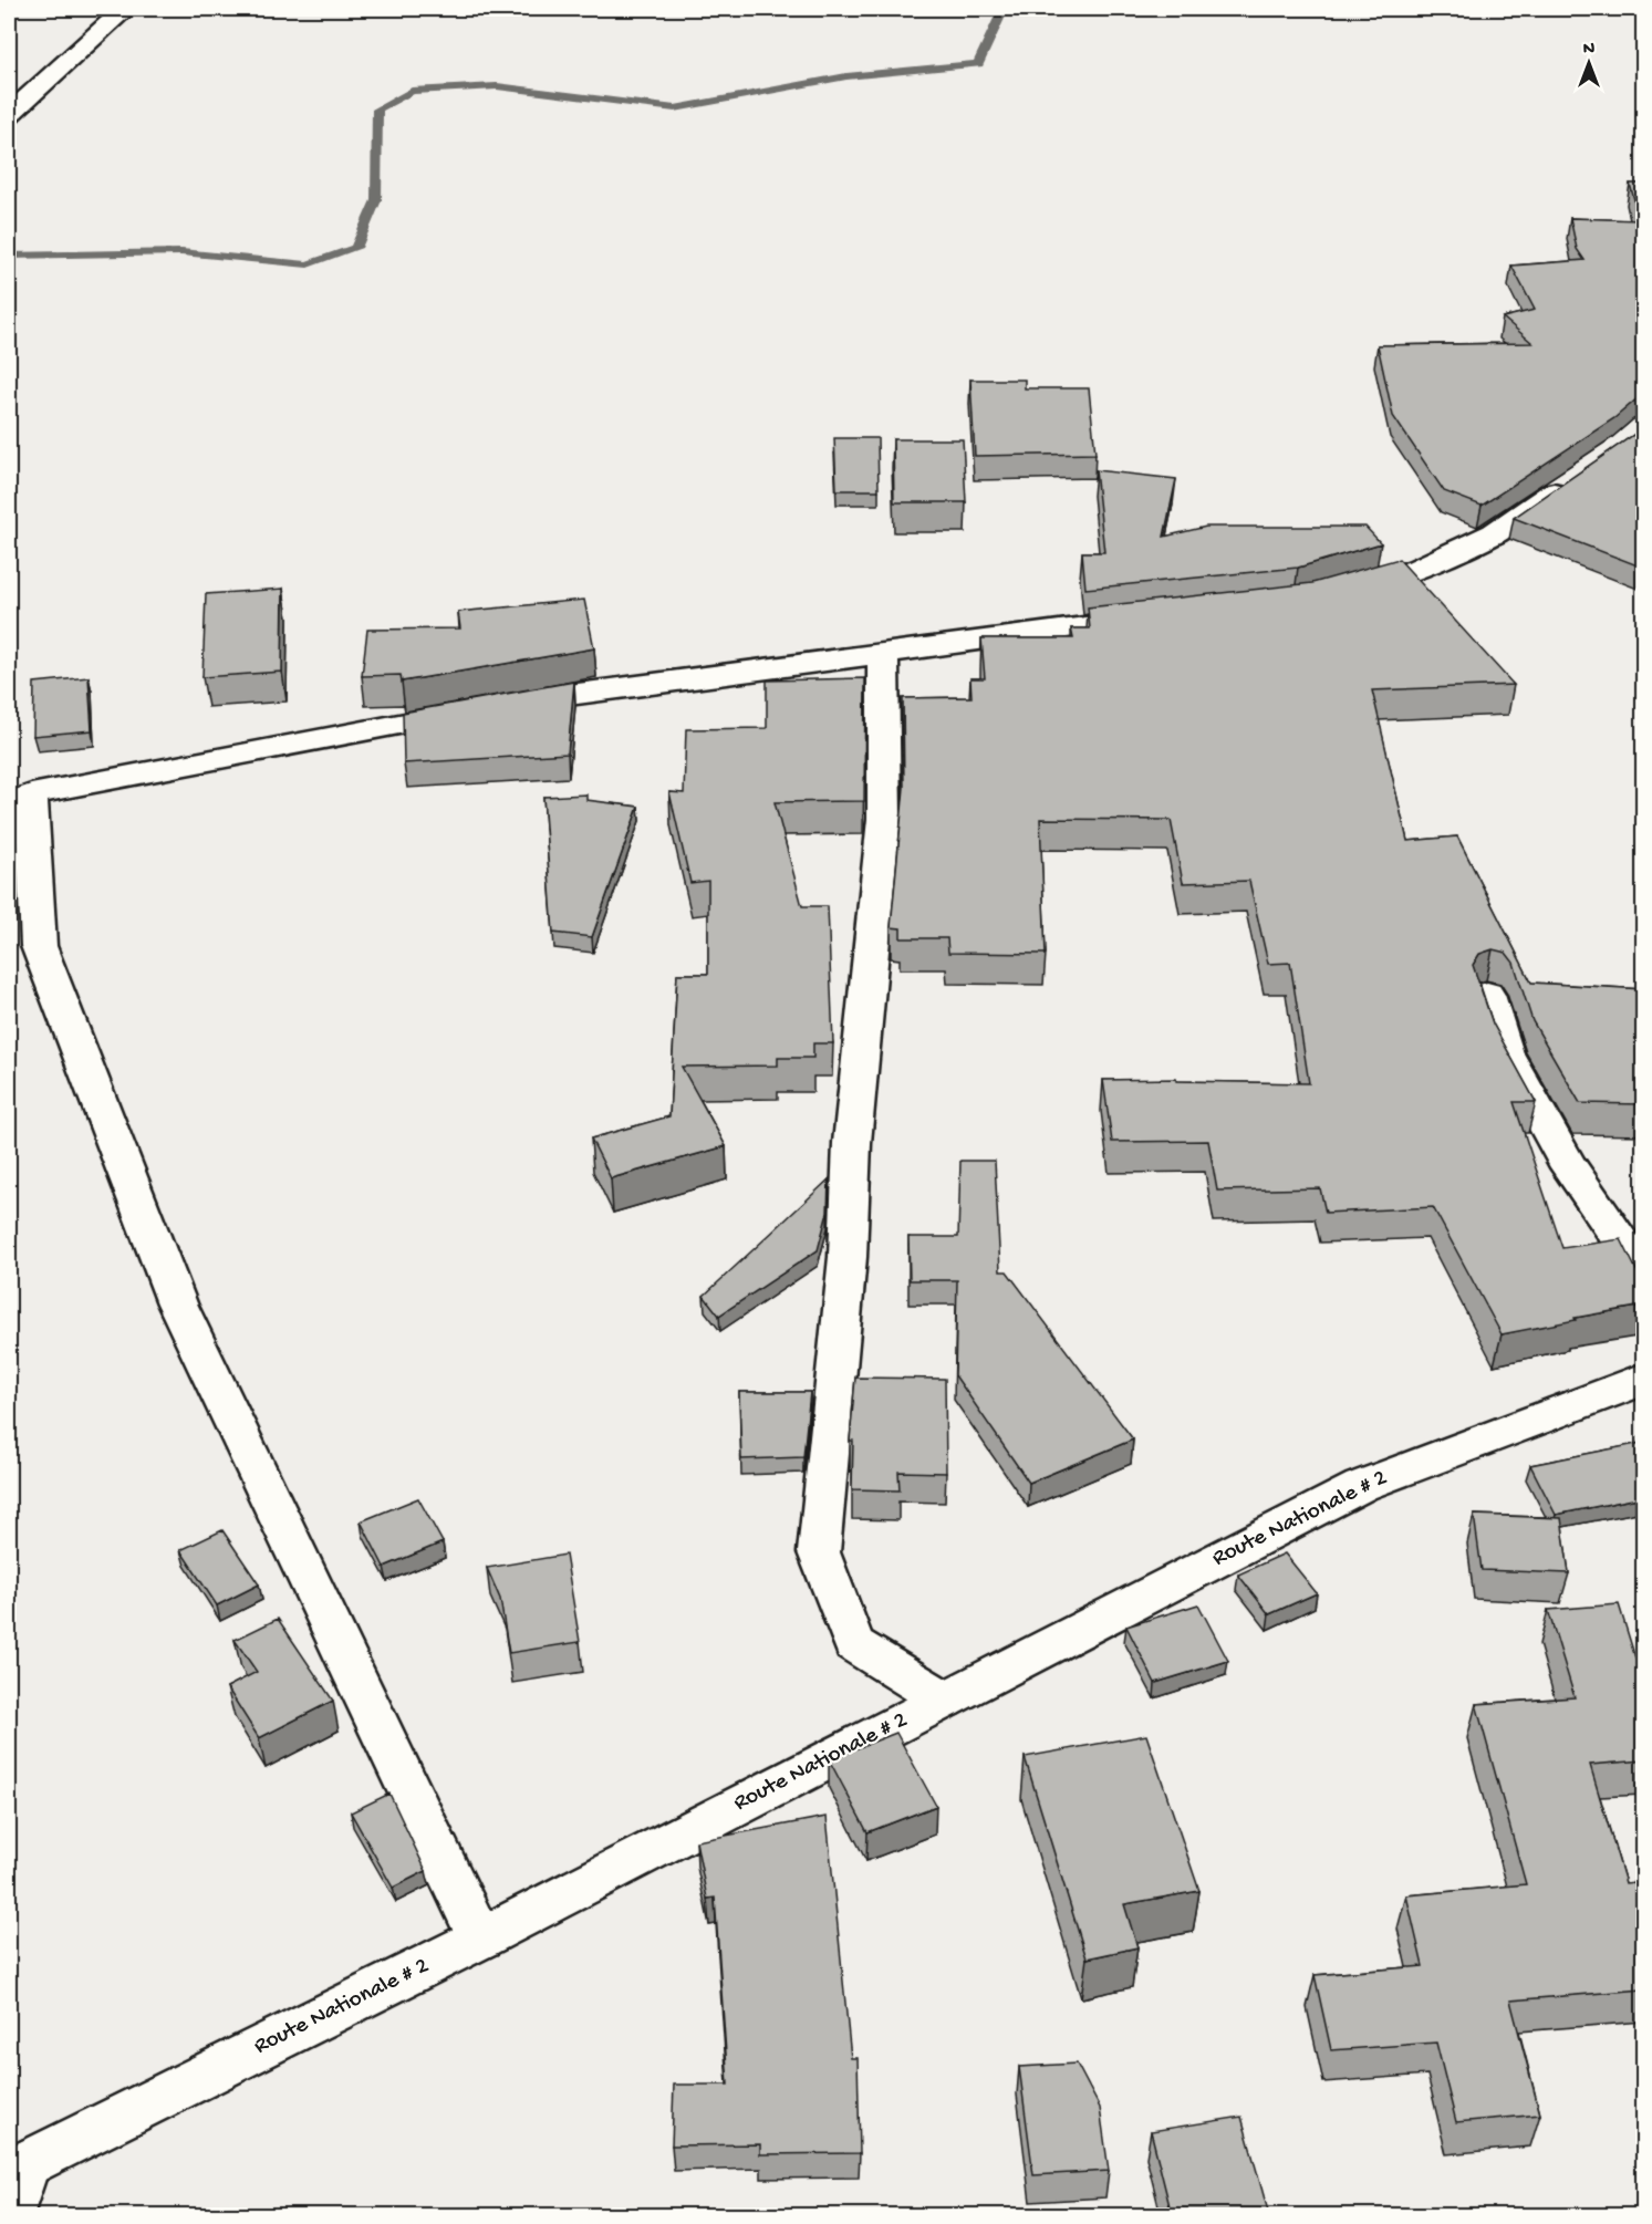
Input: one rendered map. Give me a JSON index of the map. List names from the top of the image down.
{
  "streets": {
    "street": ["Route Nationale # 2"]
  },
  "north": "top"
}
